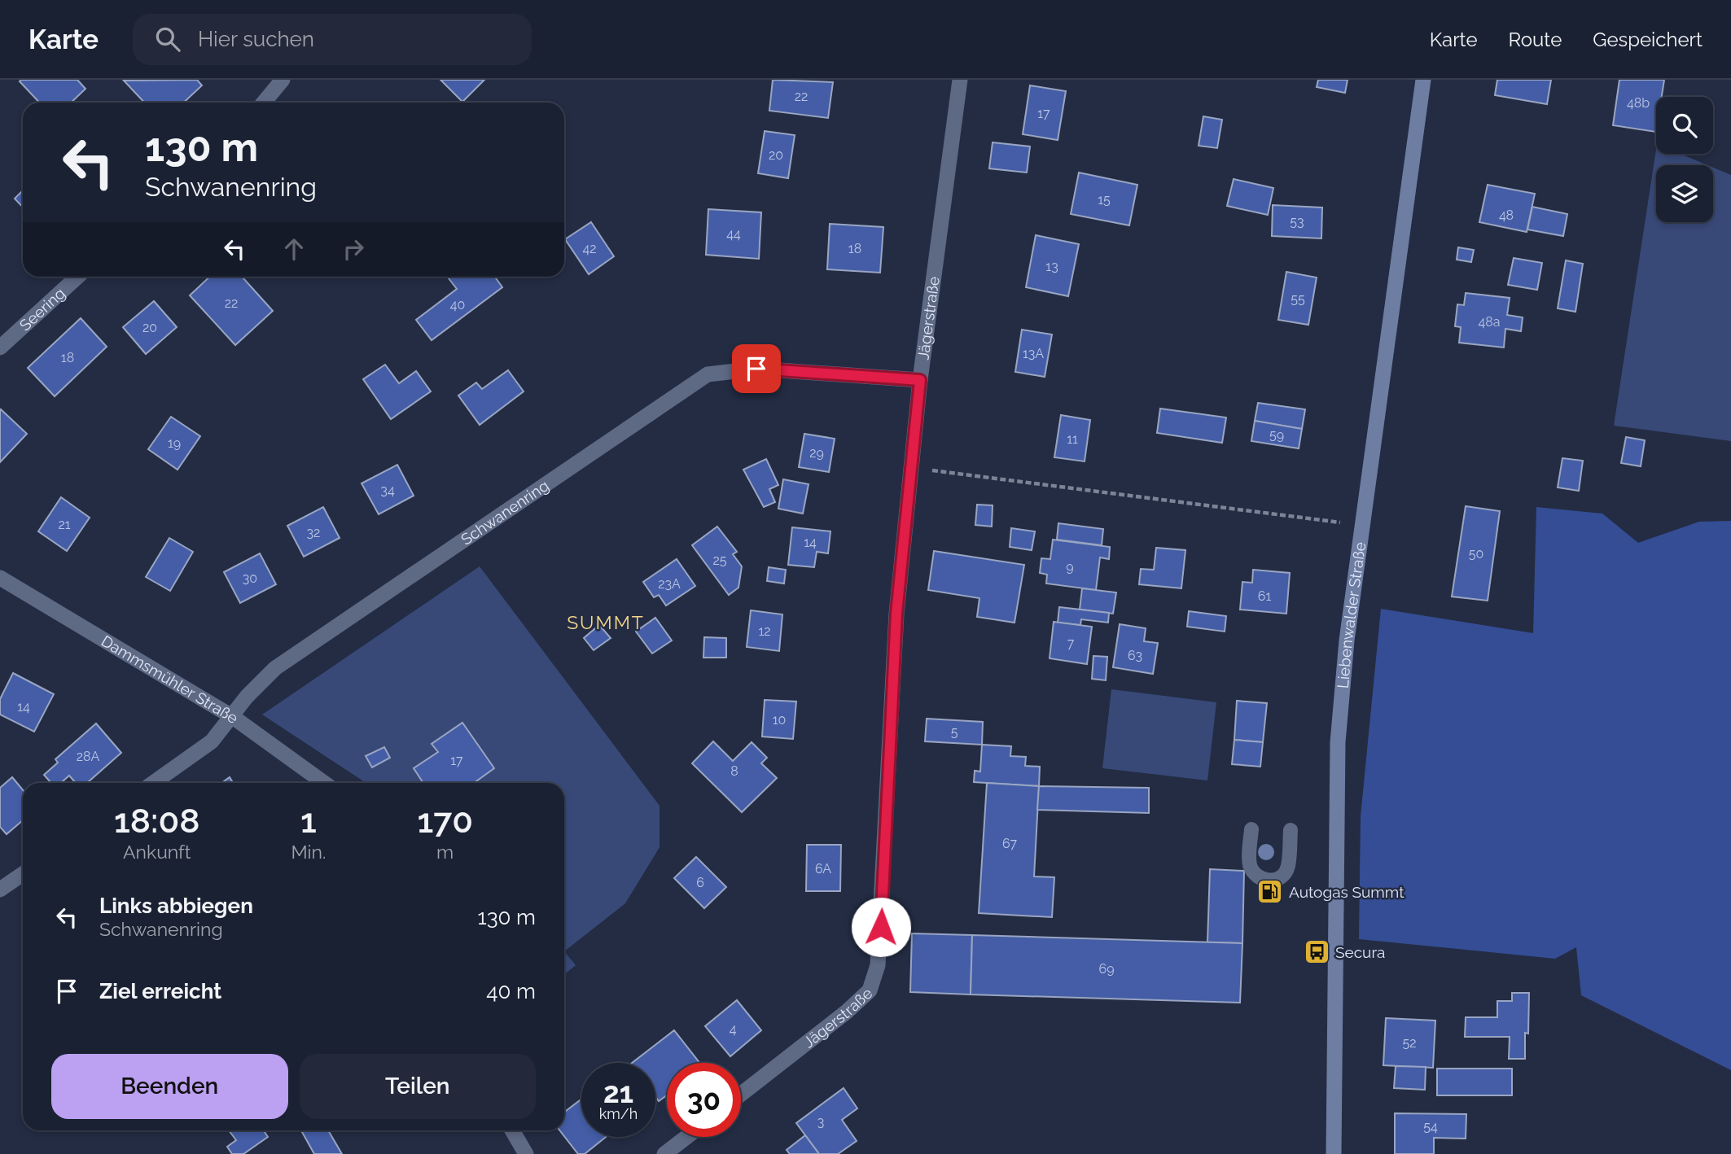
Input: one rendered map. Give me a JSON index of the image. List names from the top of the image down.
{
  "streets": {
    "main road": ["Liebenwalder Straße"],
    "street": [
      "Seering",
      "Jägerstraße",
      "Schwanenring",
      "Dammsmühler Straße"
    ]
  },
  "crossings": [
    ["Jägerstraße", "Schwanenring"],
    ["Schwanenring", "Dammsmühler Straße"]
  ],
  "districts": ["SUMMT"],
  "places": {
    "fuel station": ["Autogas Summt"],
    "bus stop": ["Secura"]
  },
  "house_numbers": [
    "22",
    "48b",
    "17",
    "20",
    "15",
    "48",
    "53",
    "44",
    "42",
    "18",
    "13",
    "55",
    "22",
    "40",
    "48a",
    "20",
    "13A",
    "18",
    "59",
    "11",
    "19",
    "29",
    "34",
    "21",
    "32",
    "14",
    "50",
    "25",
    "9",
    "30",
    "23A",
    "61",
    "12",
    "7",
    "63",
    "14",
    "10",
    "5",
    "28A",
    "17",
    "8",
    "67",
    "6A",
    "6",
    "69",
    "4",
    "52",
    "3",
    "54"
  ],
  "page": {
    "header": "Karte",
    "search": "Hier suchen",
    "nav": ["Karte", "Route", "Gespeichert"],
    "turn": ["130 m", "Schwanenring"],
    "eta": [
      "18:08",
      "Ankunft",
      "1",
      "Min.",
      "170",
      "m"
    ],
    "list": [
      {
        "name": "Links abbiegen",
        "note": "Schwanenring",
        "value": "130 m"
      },
      {
        "name": "Ziel erreicht",
        "value": "40 m"
      }
    ],
    "buttons": ["Beenden", "Teilen"],
    "speed": "21 km/h",
    "limit": "30"
  }
}
